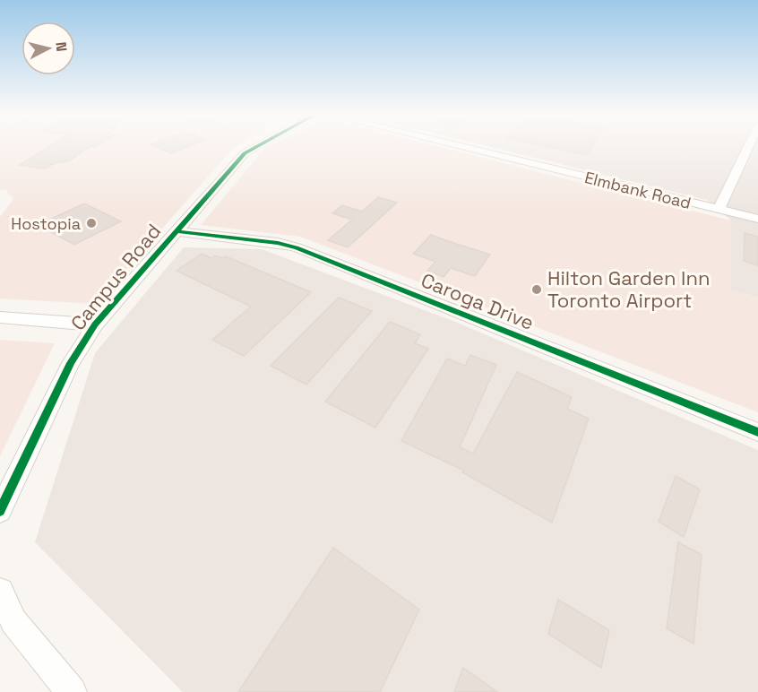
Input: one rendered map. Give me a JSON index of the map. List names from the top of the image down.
{
  "streets": {
    "street": ["Elmbank Road", "Campus Road", "Caroga Drive"]
  },
  "crossings": [
    ["Campus Road", "Caroga Drive"]
  ],
  "places": ["Hostopia", "Hilton Garden Inn Toronto Airport"],
  "north": "right"
}
